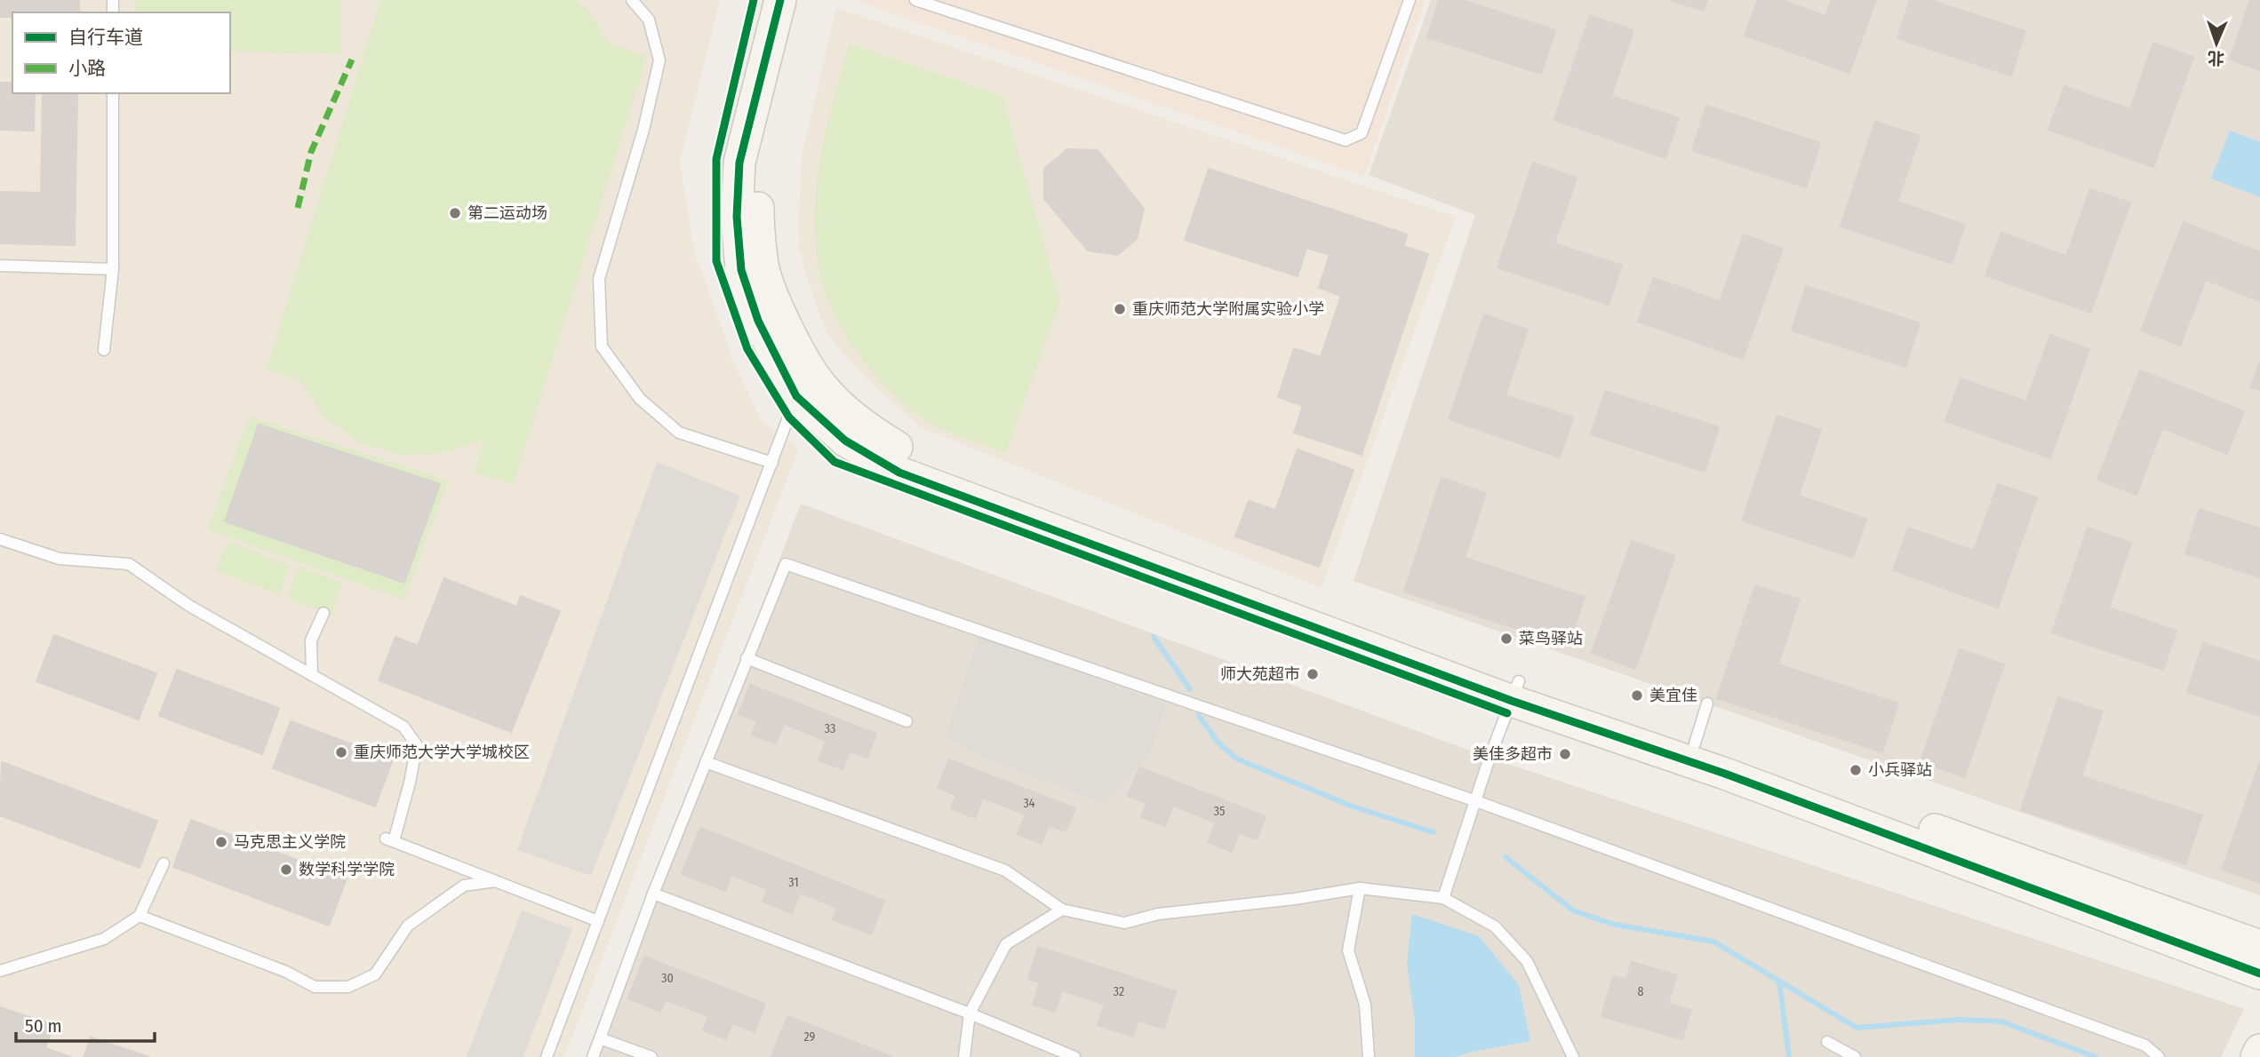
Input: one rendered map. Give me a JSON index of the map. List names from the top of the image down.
{
  "places": [
    "第二运动场",
    "重庆师范大学附属实验小学",
    "菜鸟驿站",
    "师大苑超市",
    "美宜佳",
    "重庆师范大学大学城校区",
    "美佳多超市",
    "小兵驿站",
    "马克思主义学院",
    "数学科学学院"
  ],
  "house_numbers": [
    "33",
    "34",
    "35",
    "31",
    "30",
    "32",
    "8",
    "29"
  ],
  "legend": ["自行车道", "小路"],
  "scale_bar": "50 m",
  "north": "bottom"
}
